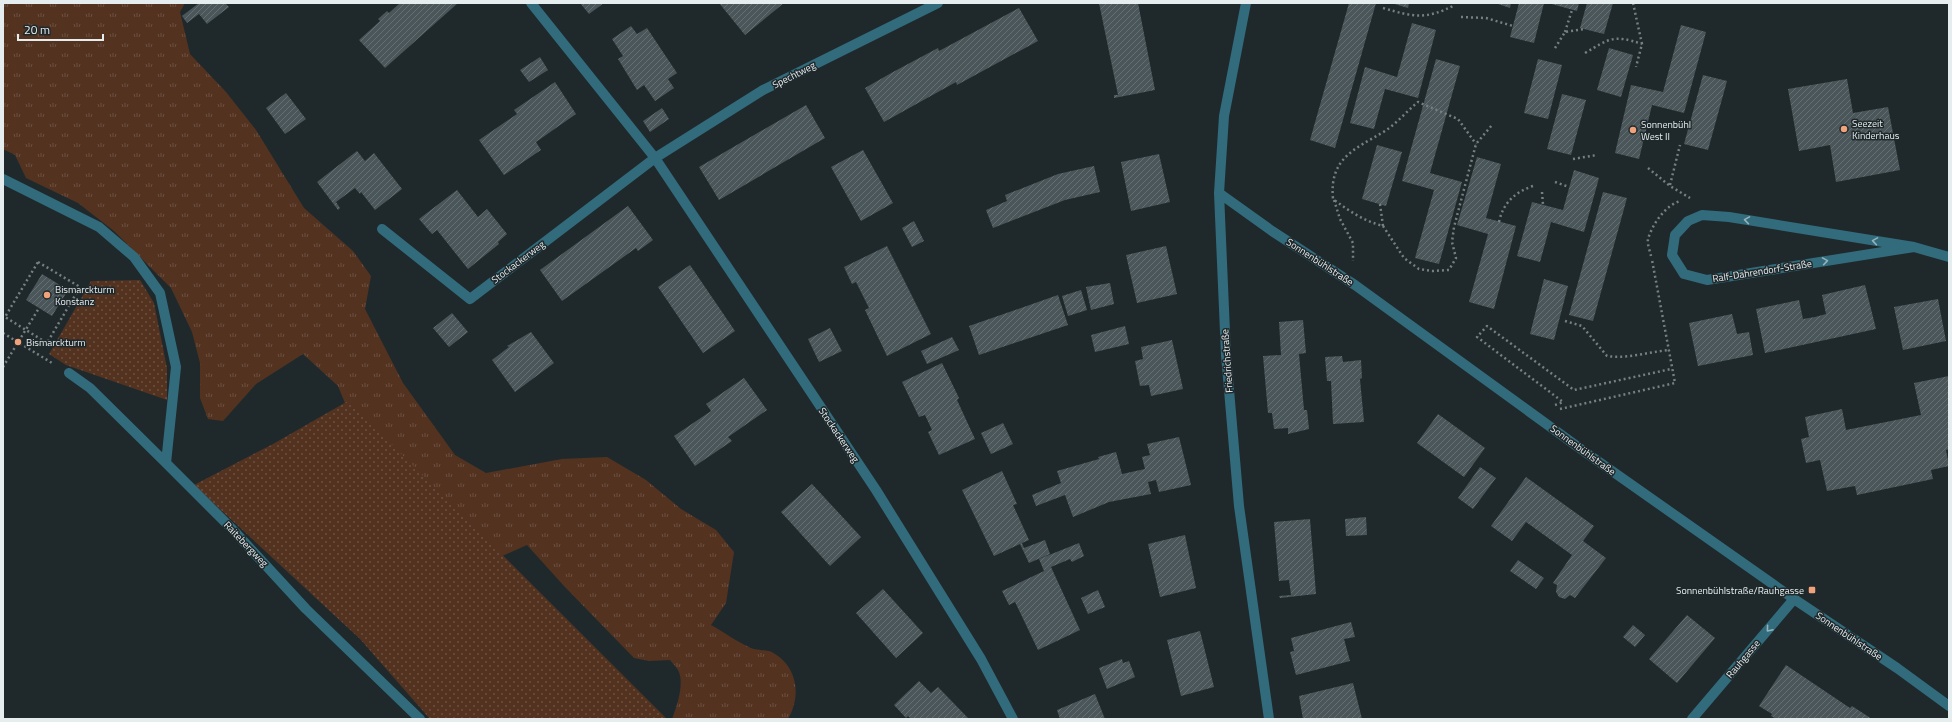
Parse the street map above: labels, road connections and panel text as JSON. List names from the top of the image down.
{
  "streets": {
    "street": [
      "Spechtweg",
      "Stockackerweg",
      "Sonnenbühlstraße",
      "Ralf-Dahrendorf-Straße",
      "Friedrichstraße",
      "Raitebergweg",
      "Rauhgasse"
    ]
  },
  "crossings": [
    ["Spechtweg", "Stockackerweg"],
    ["Sonnenbühlstraße", "Friedrichstraße"],
    ["Sonnenbühlstraße", "Rauhgasse"]
  ],
  "one_way": ["Rauhgasse"],
  "places": {
    "other": [
      "Seezeit Kinderhaus",
      "Sonnenbühl West II",
      "Bismarckturm Konstanz",
      "Bismarckturm"
    ],
    "transit": ["Sonnenbühlstraße/Rauhgasse"]
  },
  "scale_bar": "20 m"
}
